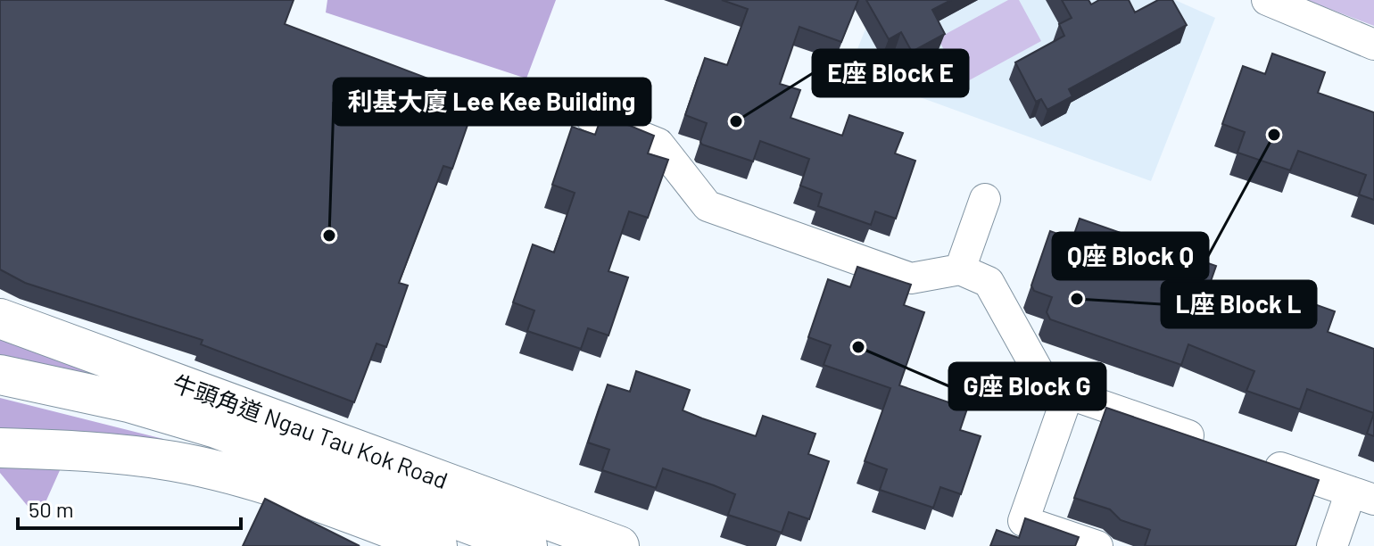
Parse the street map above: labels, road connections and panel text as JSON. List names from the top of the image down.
{
  "streets": {
    "main road": ["牛頭角道 Ngau Tau Kok Road"]
  },
  "places": [
    "E座 Block E",
    "Q座 Block Q",
    "利基大廈 Lee Kee Building",
    "L座 Block L",
    "G座 Block G"
  ],
  "scale_bar": "50 m"
}
